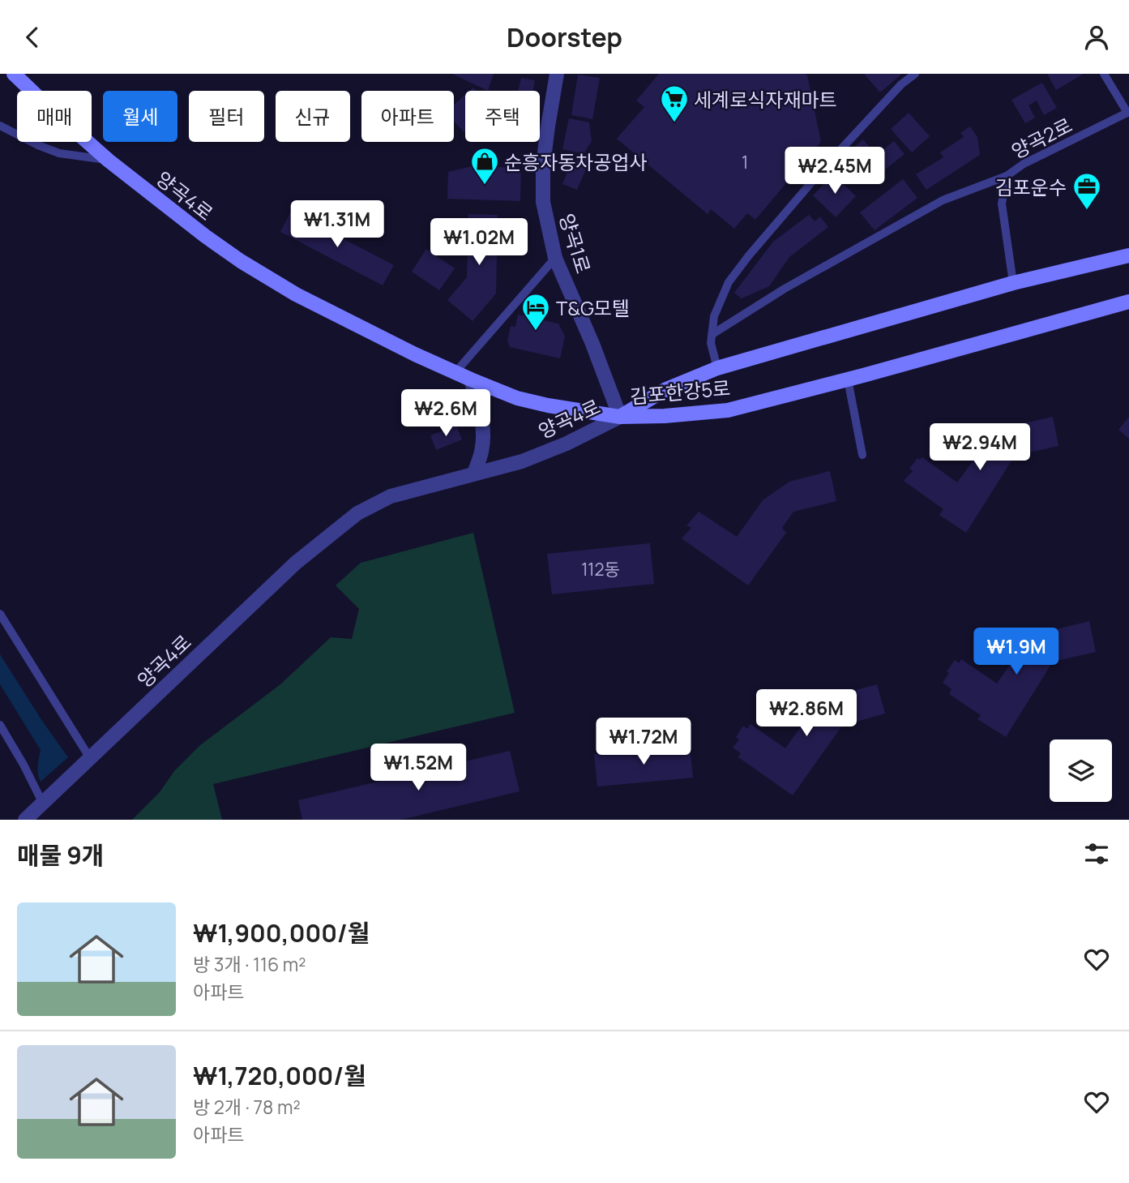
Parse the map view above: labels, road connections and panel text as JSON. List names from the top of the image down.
{
  "streets": {
    "main road": ["양곡4로", "김포한강5로"],
    "street": ["양곡1로"],
    "lane": ["양곡2로"]
  },
  "crossings": [
    ["양곡2로", "김포한강5로"],
    ["양곡4로", "양곡1로"],
    ["양곡4로", "김포한강5로"],
    ["양곡1로", "김포한강5로"]
  ],
  "places": {
    "supermarket": ["세계로식자재마트"],
    "shop": ["순흥자동차공업사"],
    "office": ["김포운수"],
    "hotel": ["T&G모텔"]
  },
  "house_numbers": ["1", "112동"],
  "page": {
    "header": "Doorstep",
    "chip": [
      "매매",
      "월세",
      "필터",
      "신규",
      "아파트",
      "주택"
    ],
    "price": [
      "₩2.45M",
      "₩1.31M",
      "₩1.02M",
      "₩2.6M",
      "₩2.94M",
      "₩1.9M",
      "₩2.86M",
      "₩1.72M",
      "₩1.52M"
    ],
    "heading": "매물 9개",
    "list": [
      {
        "name": "₩1,900,000/월",
        "note": "방 3개 · 116 m² · 아파트"
      },
      {
        "name": "₩1,720,000/월",
        "note": "방 2개 · 78 m² · 아파트"
      }
    ]
  }
}
